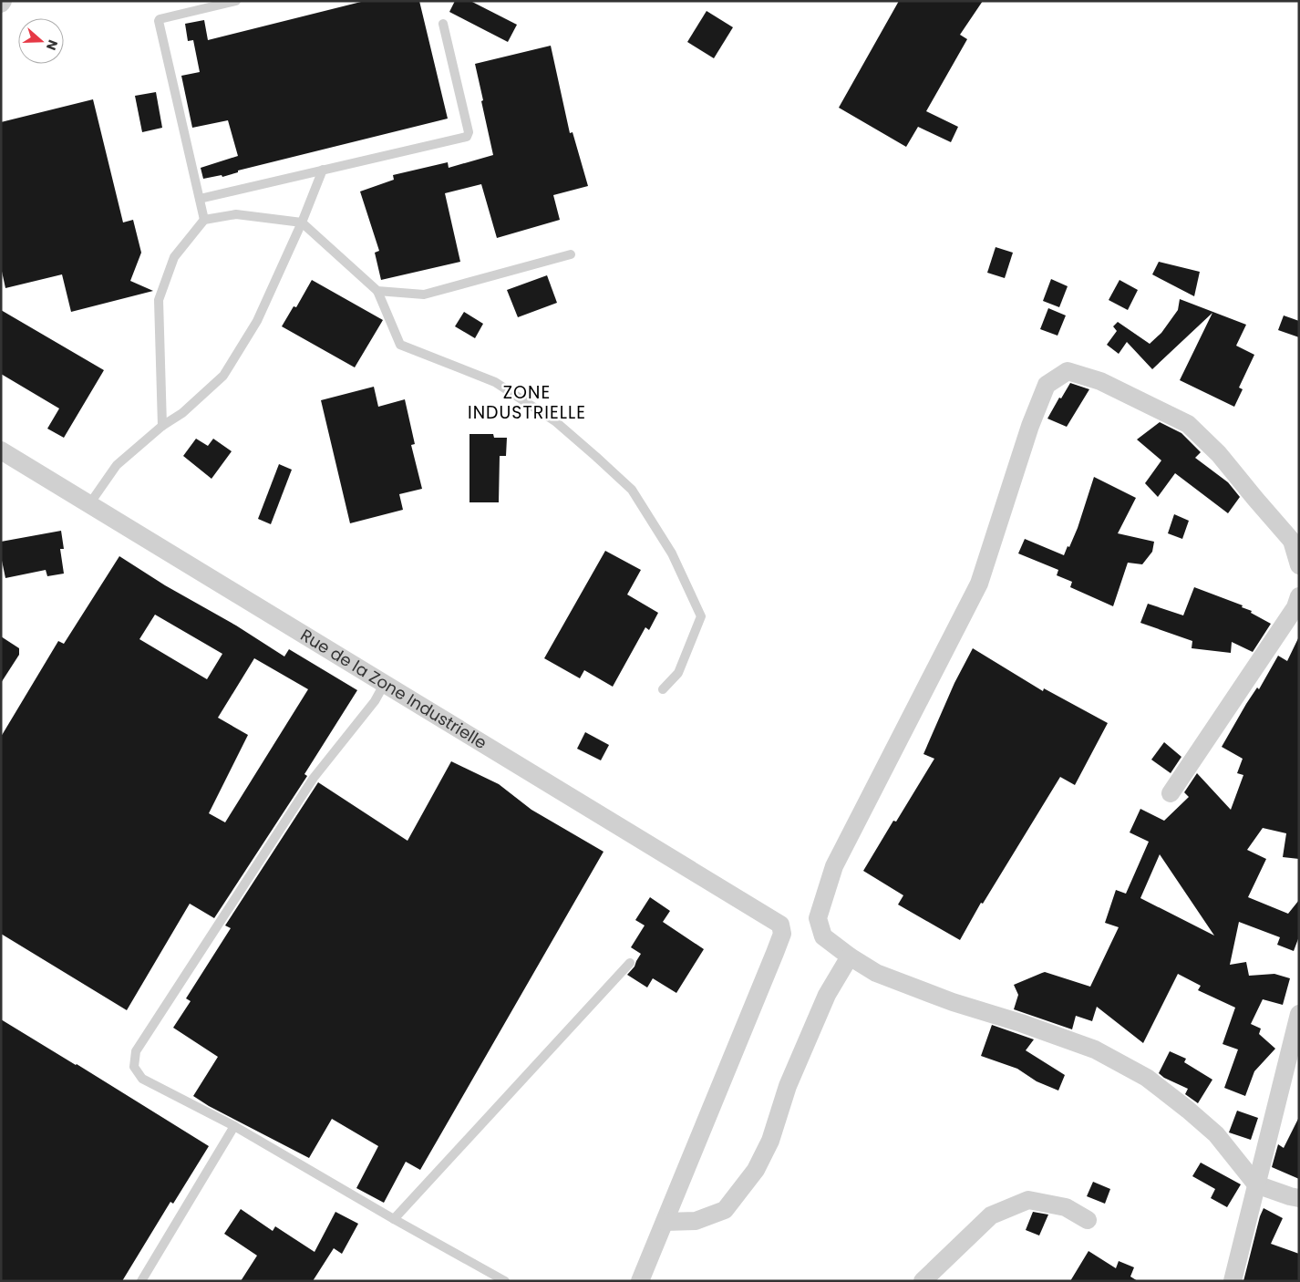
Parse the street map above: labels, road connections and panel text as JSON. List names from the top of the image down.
{
  "streets": {
    "street": ["Rue de la Zone Industrielle"]
  },
  "districts": ["ZONE INDUSTRIELLE"],
  "north": "right"
}
